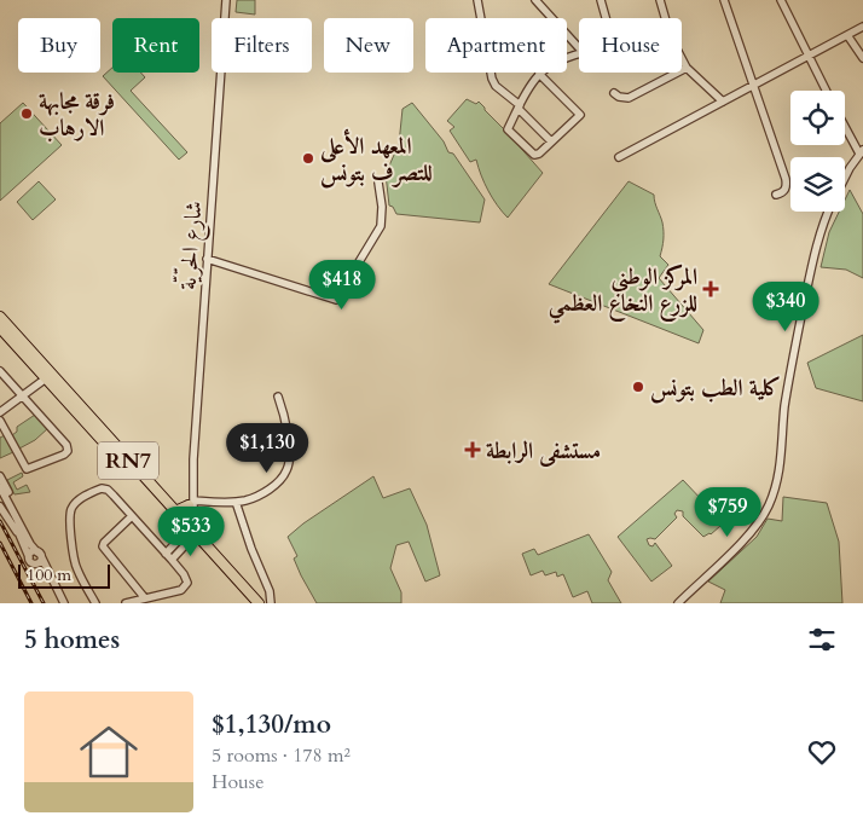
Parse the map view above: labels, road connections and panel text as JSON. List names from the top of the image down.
{
  "streets": {
    "main road": ["RN7"],
    "street": ["شارع الحرّيّة"]
  },
  "crossings": [
    ["شارع الحرّيّة", "RN7"]
  ],
  "places": {
    "other": ["فرقة مجابهة الارهاب", "المعهد الأعلى للتصرف بتونس", "كلية الطب بتونس"],
    "health": ["المركز الوطني للزرع النخاع العظمي", "مستشفى الرابطة"]
  },
  "scale_bar": "100 m",
  "page": {
    "chip": [
      "Buy",
      "Rent",
      "Filters",
      "New",
      "Apartment",
      "House"
    ],
    "price": [
      "$418",
      "$340",
      "$1,130",
      "$759",
      "$533"
    ],
    "scale": "100 m",
    "heading": "5 homes",
    "list": [
      {
        "name": "$1,130/mo",
        "note": "5 rooms · 178 m² · House"
      }
    ]
  }
}
